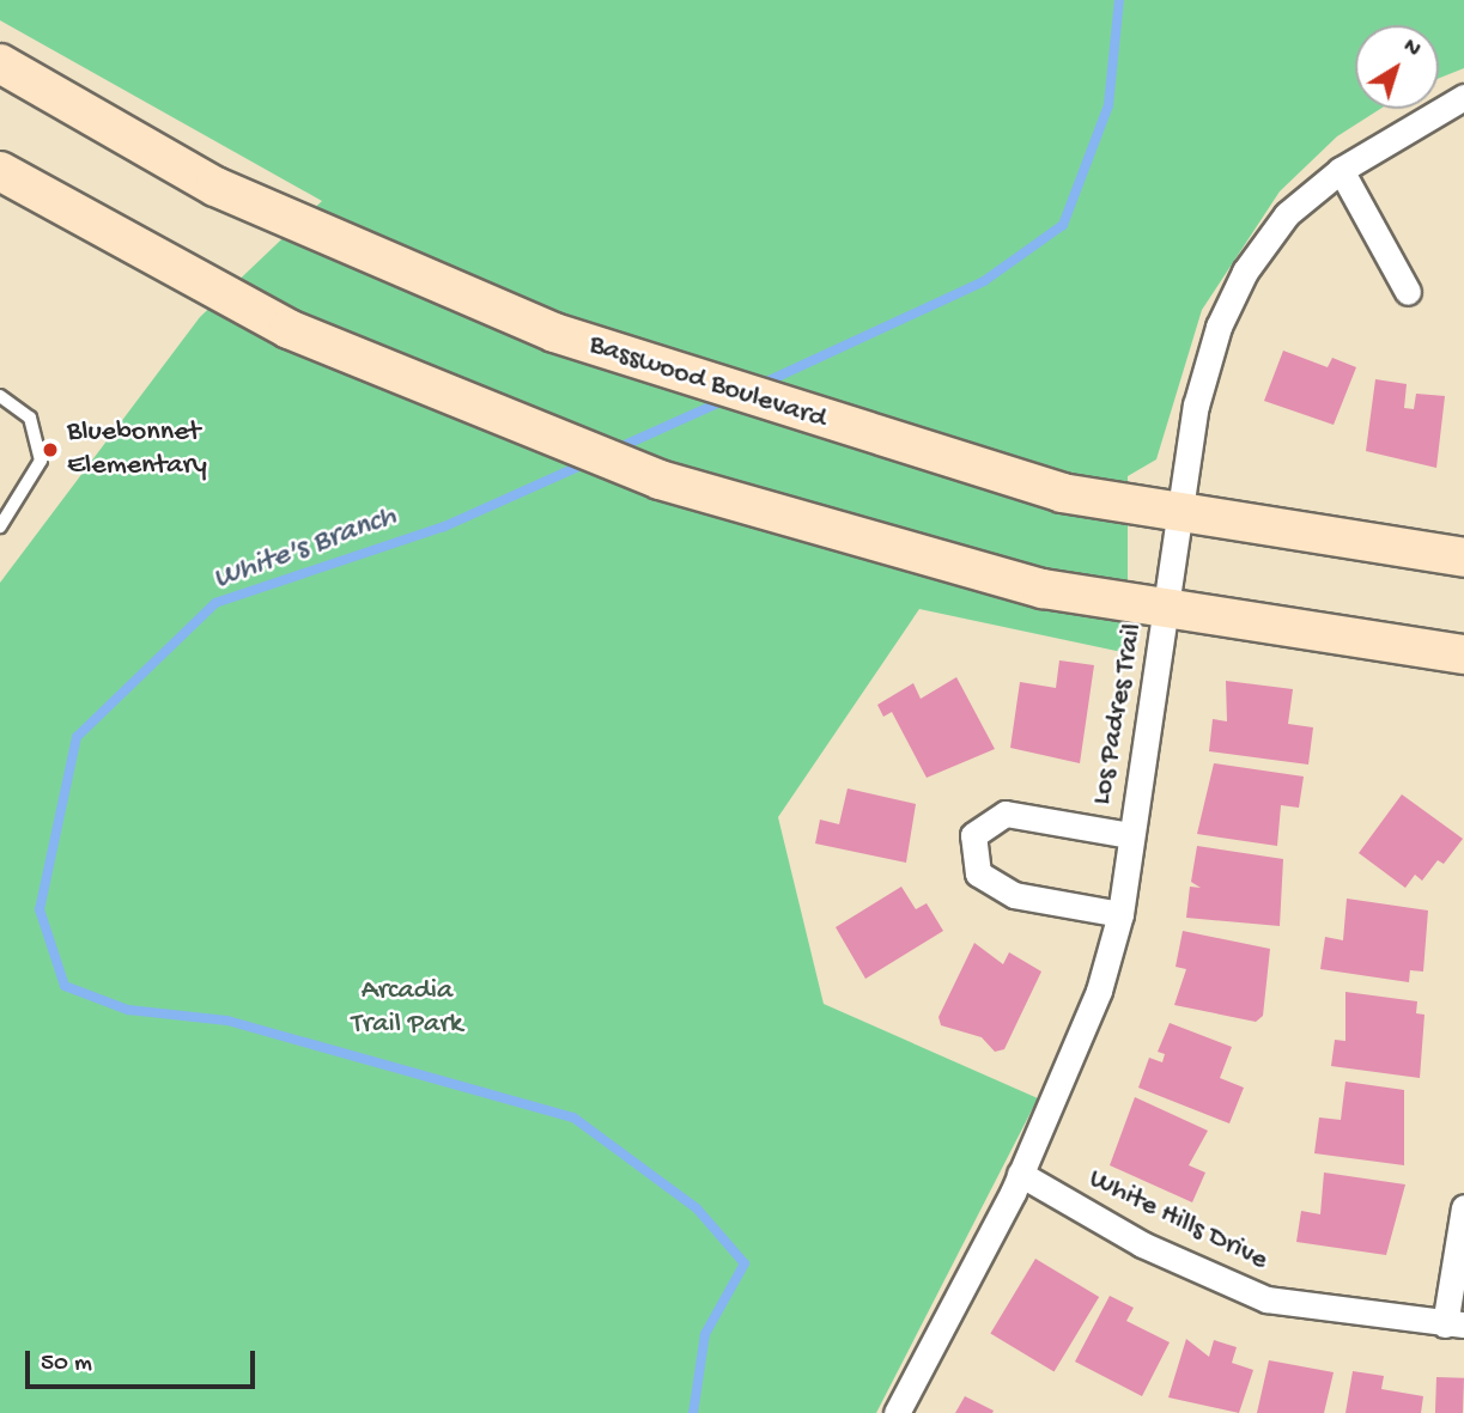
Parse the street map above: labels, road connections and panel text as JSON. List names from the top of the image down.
{
  "streets": {
    "main road": ["Basswood Boulevard"],
    "street": ["Los Padres Trail", "White Hills Drive"]
  },
  "crossings": [
    ["Basswood Boulevard", "Los Padres Trail"],
    ["Los Padres Trail", "White Hills Drive"]
  ],
  "water": ["White's Branch"],
  "parks": ["Arcadia Trail Park"],
  "places": ["Bluebonnet Elementary"],
  "scale_bar": "50 m",
  "north": "top right"
}
